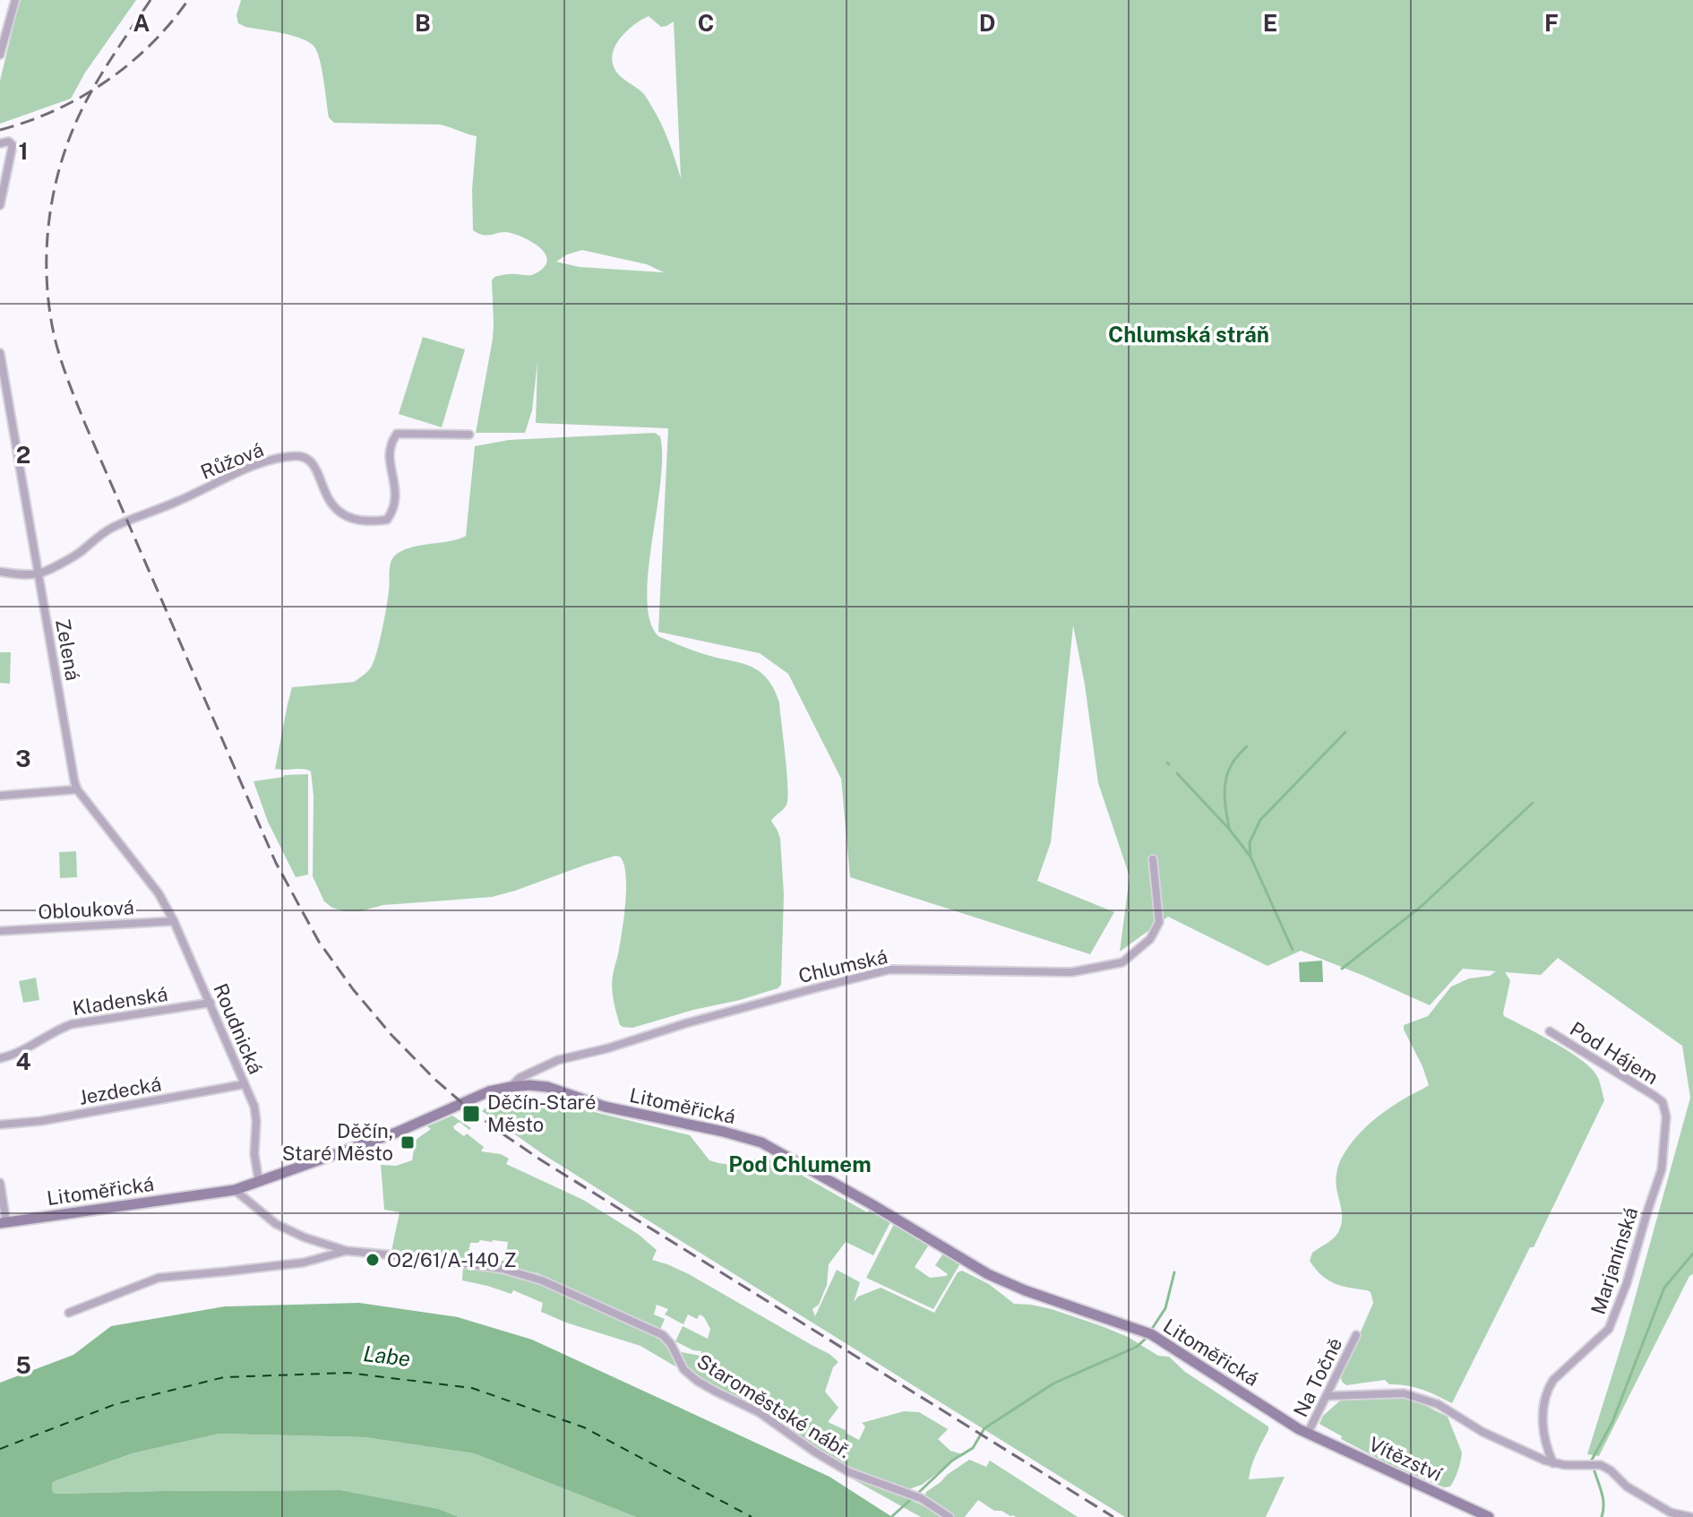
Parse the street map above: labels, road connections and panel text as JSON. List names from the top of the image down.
{
  "streets": {
    "main road": ["Litoměřická", "Vítězství"],
    "street": [
      "Růžová",
      "Zelená",
      "Oblouková",
      "Chlumská",
      "Kladenská",
      "Roudnická",
      "Pod Hájem",
      "Jezdecká",
      "Marjanínská",
      "Na Točně",
      "Staroměstské nábř."
    ]
  },
  "crossings": [
    ["Růžová", "Zelená"],
    ["Zelená", "Oblouková"],
    ["Zelená", "Roudnická"],
    ["Oblouková", "Roudnická"],
    ["Chlumská", "Litoměřická"],
    ["Kladenská", "Roudnická"],
    ["Roudnická", "Jezdecká"],
    ["Roudnická", "Litoměřická"],
    ["Pod Hájem", "Marjanínská"],
    ["Litoměřická", "Na Točně"],
    ["Litoměřická", "Staroměstské nábř."],
    ["Litoměřická", "Vítězství"],
    ["Na Točně", "Vítězství"]
  ],
  "districts": ["Chlumská stráň", "Pod Chlumem"],
  "water": ["Labe"],
  "places": {
    "transit": ["Děčín-Staré Město", "Děčín, Staré Město"],
    "other": ["O2/61/A-140 Z"]
  },
  "grid": {
    "columns": [
      "A",
      "B",
      "C",
      "D",
      "E",
      "F"
    ],
    "rows": [
      "1",
      "2",
      "3",
      "4",
      "5"
    ]
  }
}
